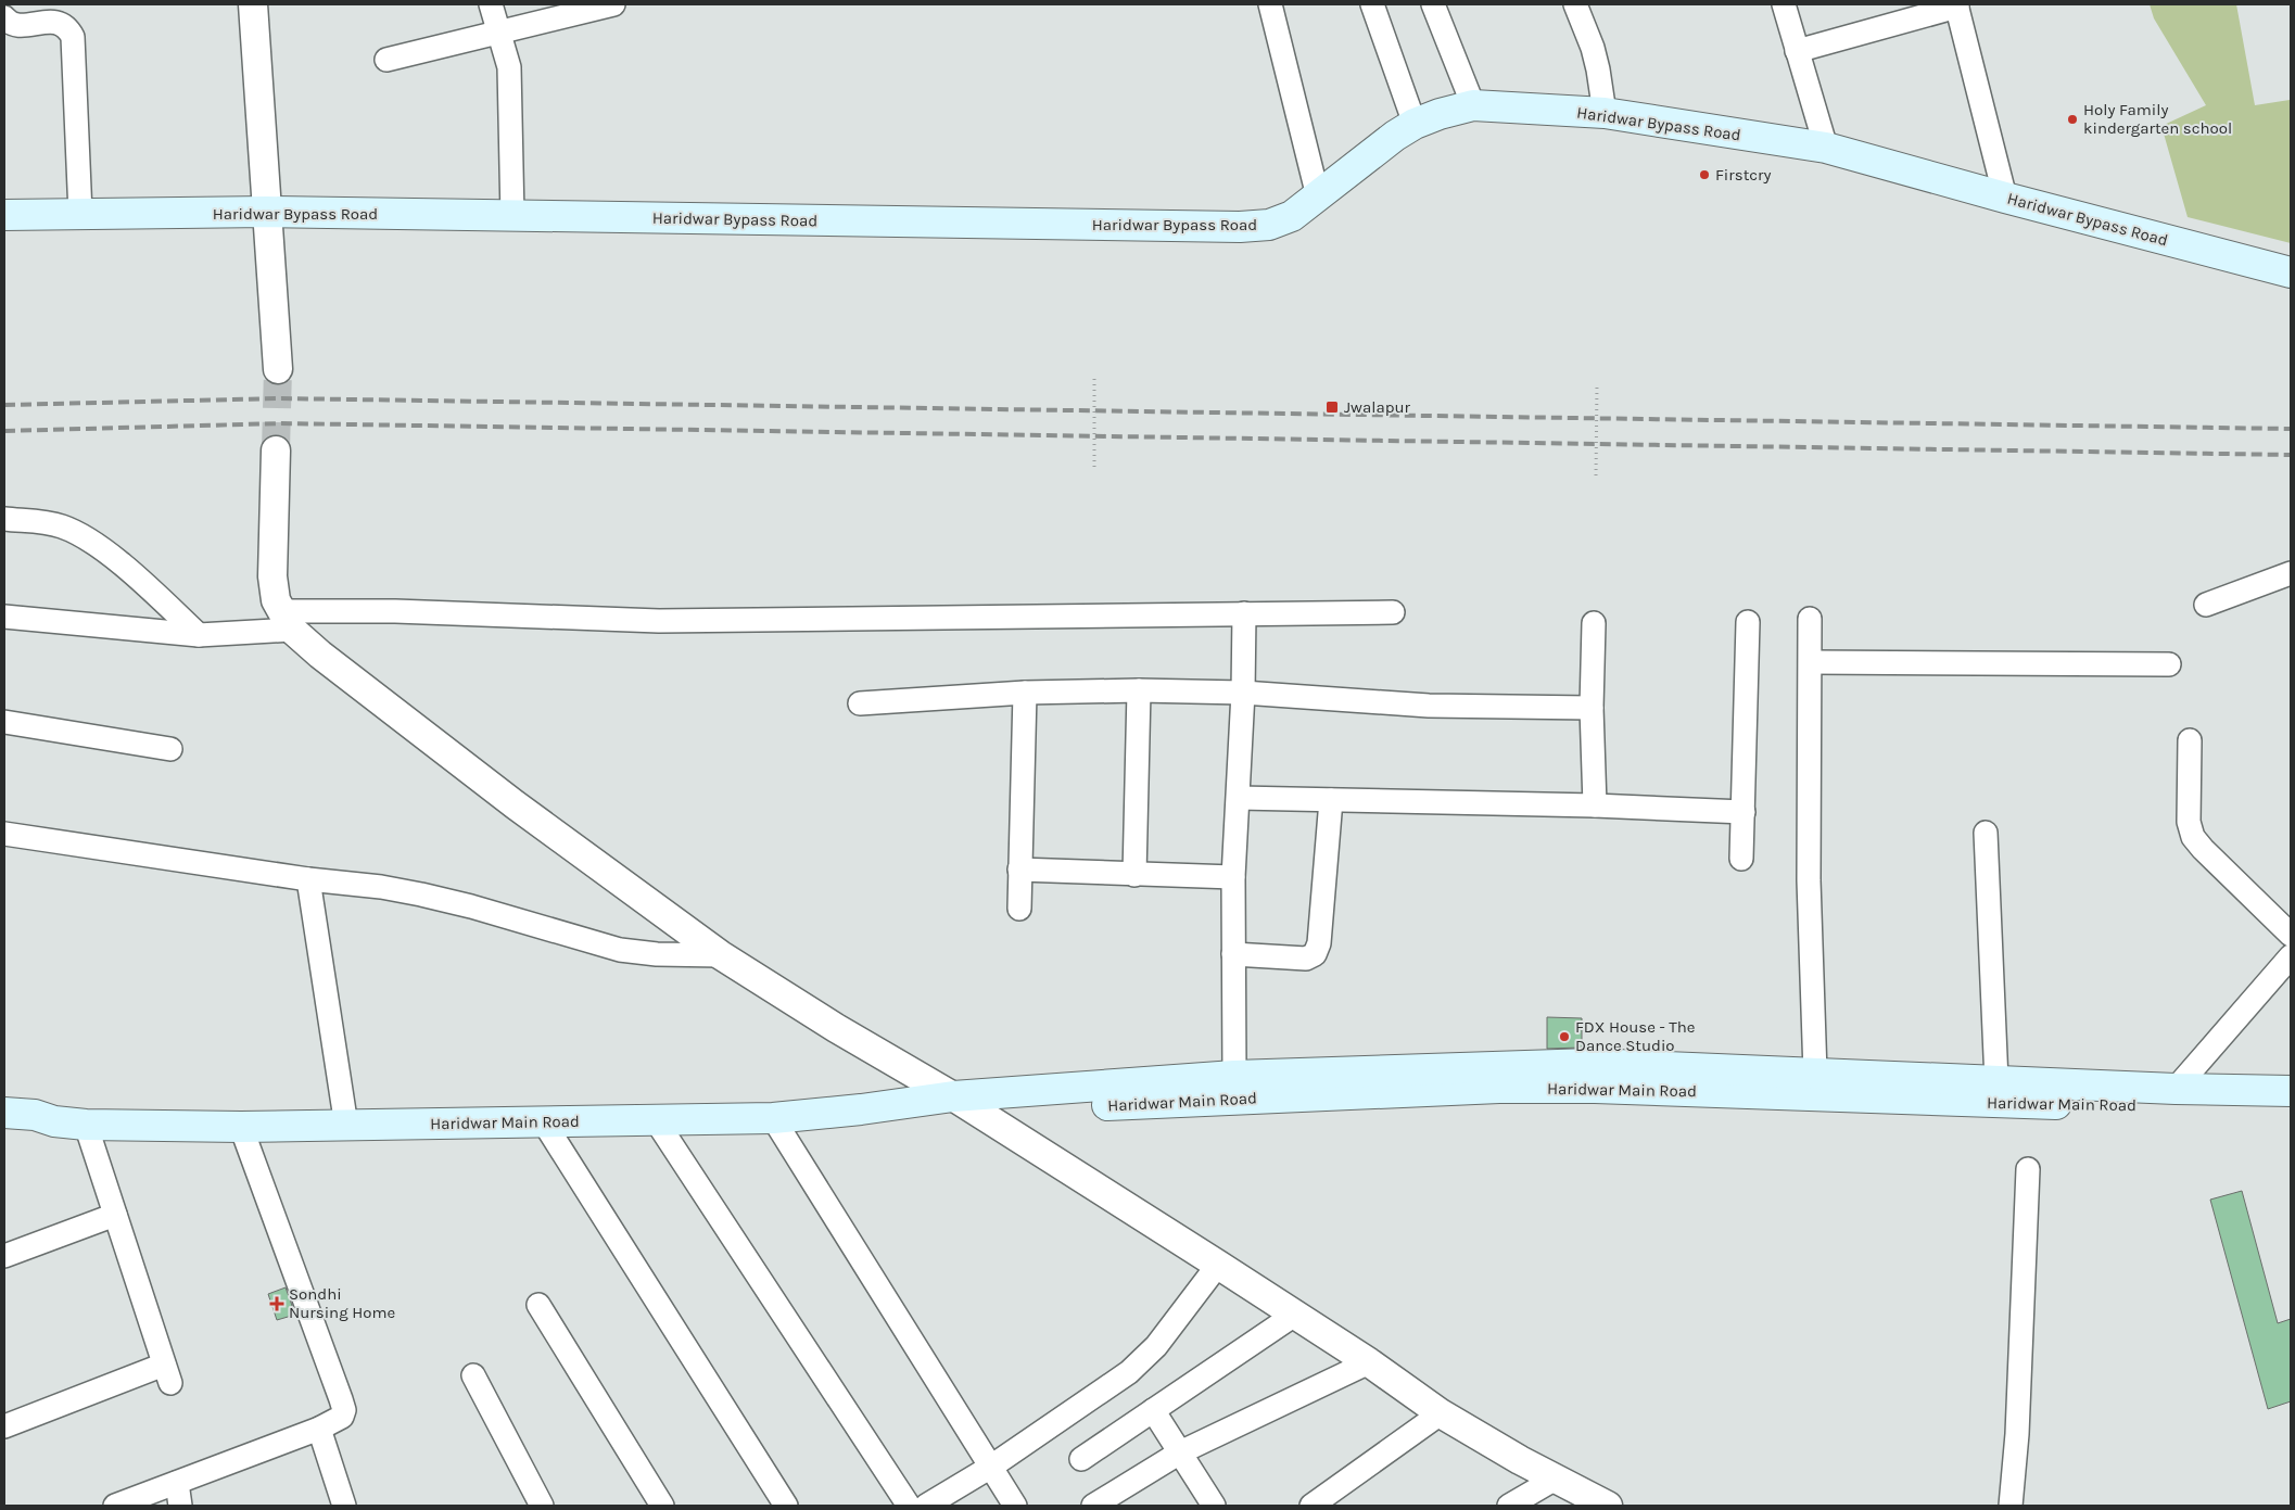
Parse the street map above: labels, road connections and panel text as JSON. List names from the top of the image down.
{
  "streets": {
    "main road": ["Haridwar Bypass Road", "Haridwar Main Road"]
  },
  "places": {
    "other": ["Holy Family kindergarten school", "Firstcry", "FDX House - The Dance Studio"],
    "transit": ["Jwalapur"],
    "health": ["Sondhi Nursing Home"]
  }
}
